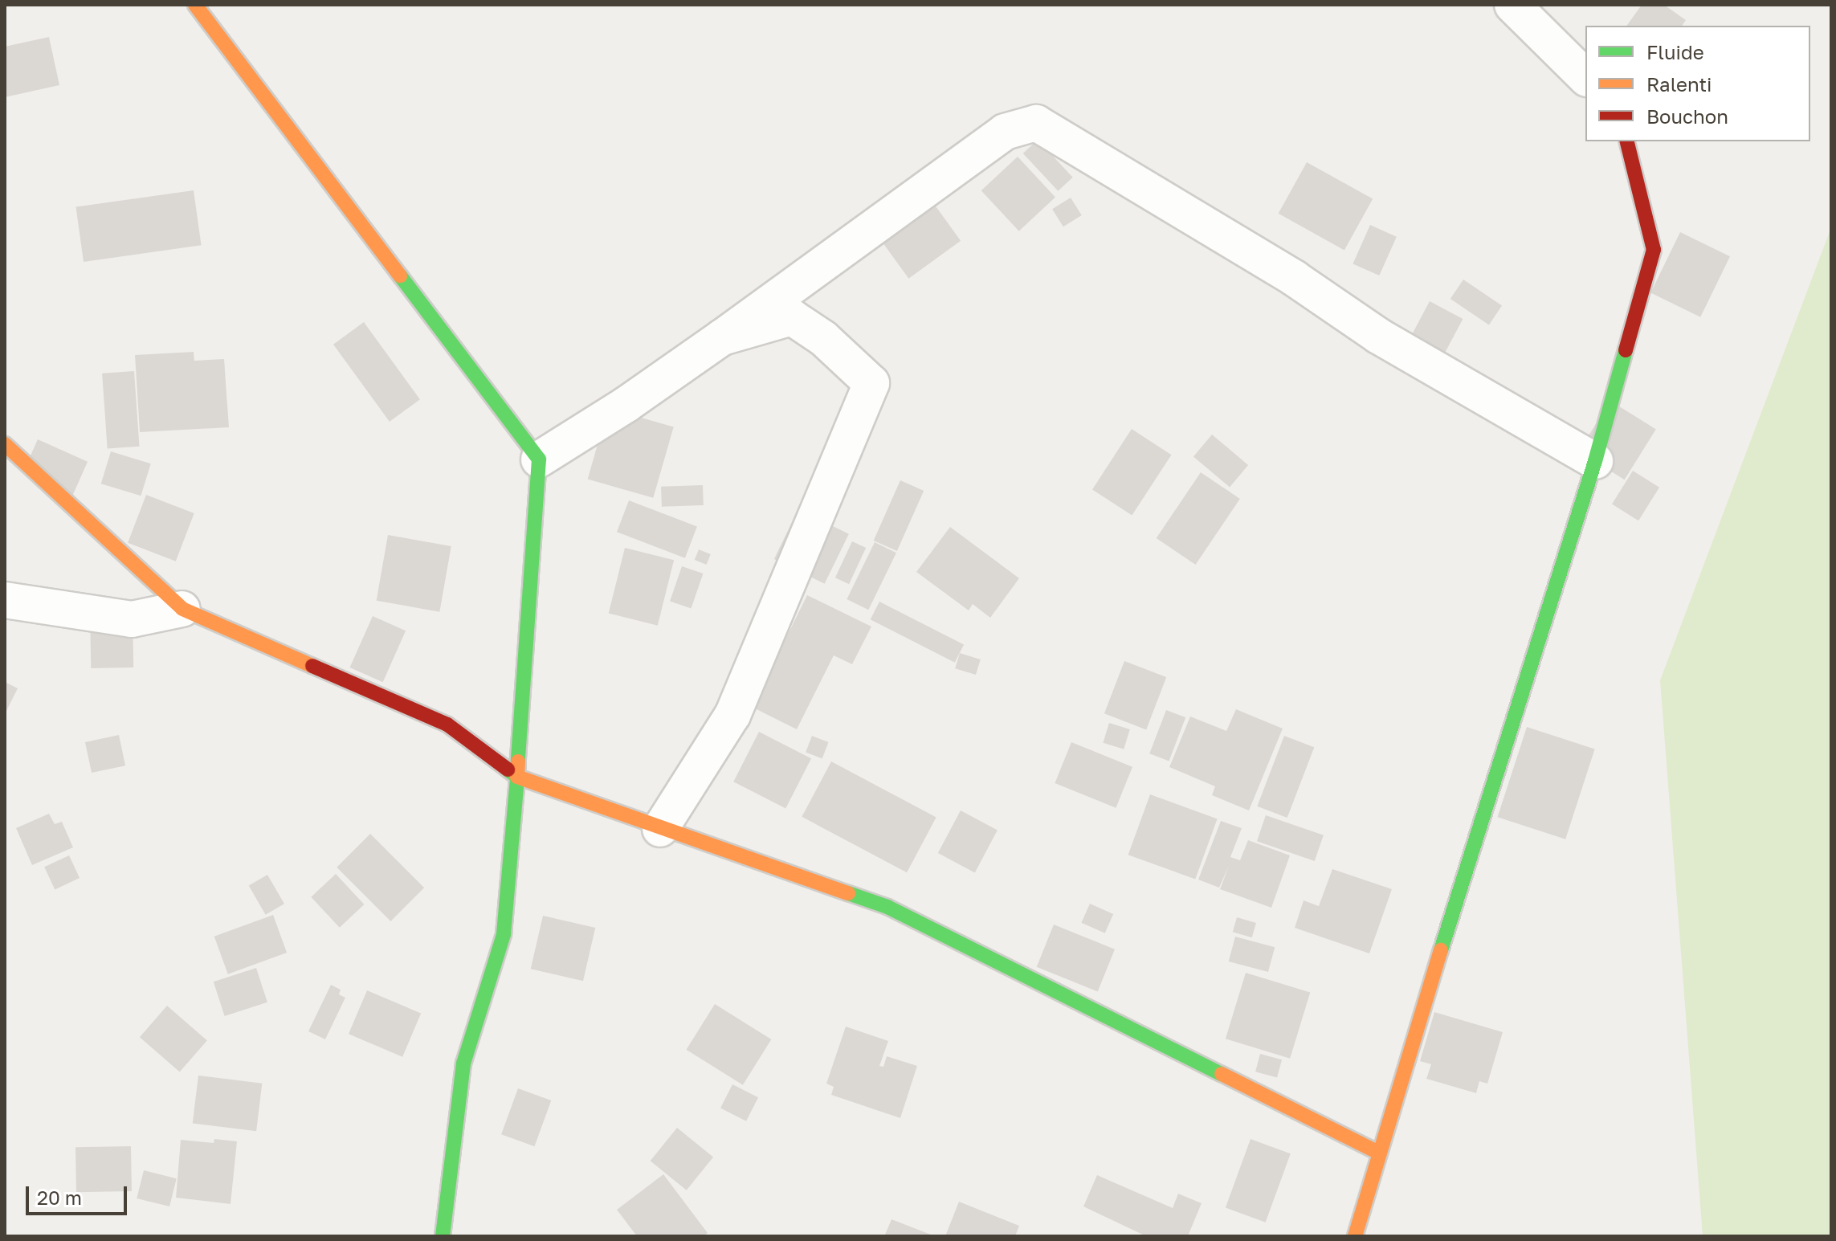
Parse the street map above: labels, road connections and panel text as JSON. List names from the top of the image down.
{
  "legend": ["Fluide", "Ralenti", "Bouchon"],
  "scale_bar": "20 m"
}
